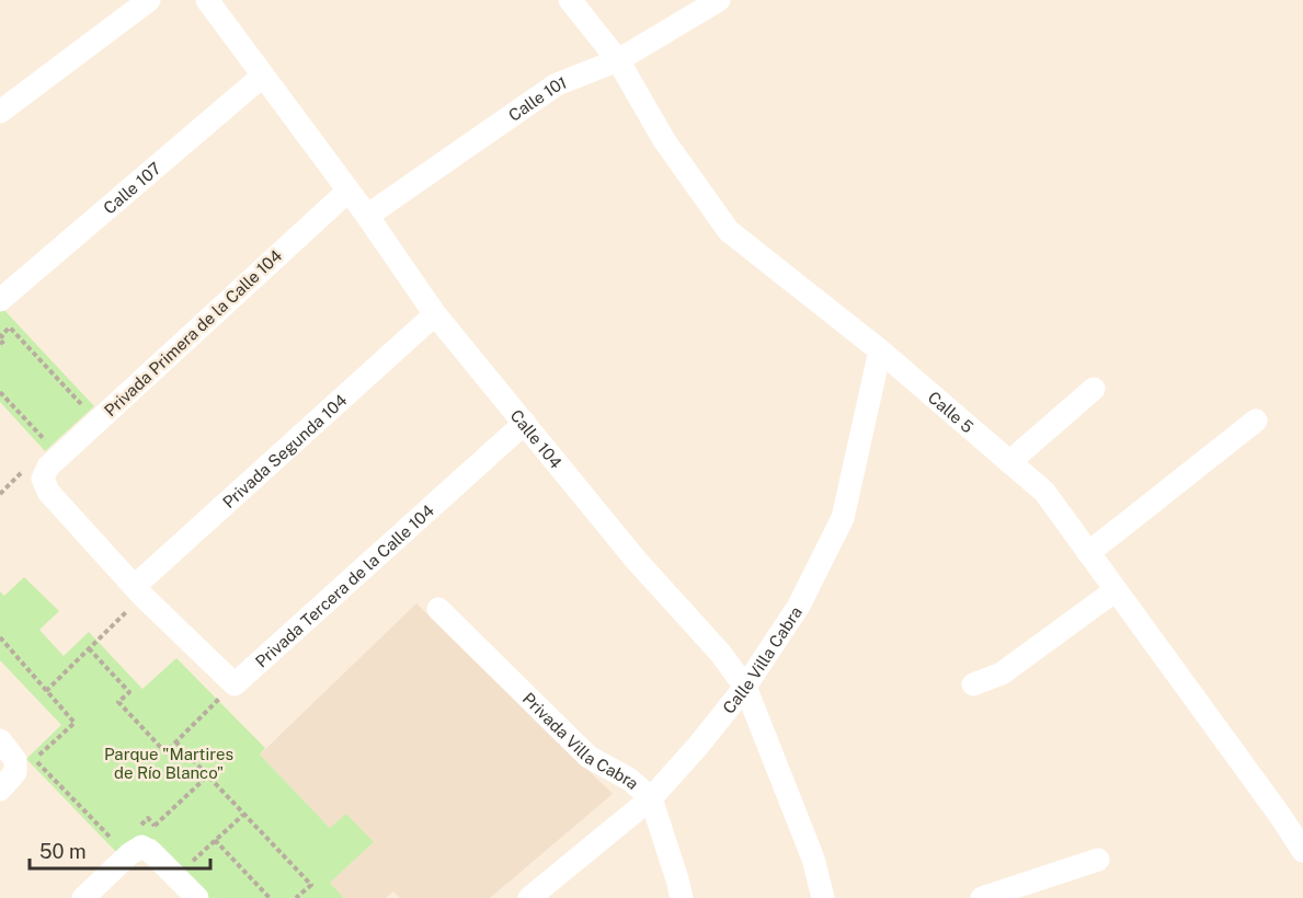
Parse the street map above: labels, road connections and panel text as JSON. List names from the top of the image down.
{
  "streets": {
    "street": [
      "Calle 101",
      "Calle 107",
      "Privada Primera de la Calle 104",
      "Calle 5",
      "Calle 104",
      "Privada Segunda 104",
      "Privada Tercera de la Calle 104",
      "Calle Villa Cabra",
      "Privada Villa Cabra"
    ]
  },
  "crossings": [
    ["Calle 101", "Calle 5"],
    ["Calle 101", "Calle 104"],
    ["Calle 107", "Calle 104"],
    ["Privada Primera de la Calle 104", "Calle 104"],
    ["Privada Primera de la Calle 104", "Privada Segunda 104"],
    ["Calle 5", "Calle Villa Cabra"],
    ["Calle 104", "Privada Segunda 104"],
    ["Calle 104", "Privada Tercera de la Calle 104"],
    ["Calle 104", "Calle Villa Cabra"],
    ["Calle Villa Cabra", "Privada Villa Cabra"]
  ],
  "parks": ["Parque \"Martires de Río Blanco\""],
  "scale_bar": "50 m"
}
